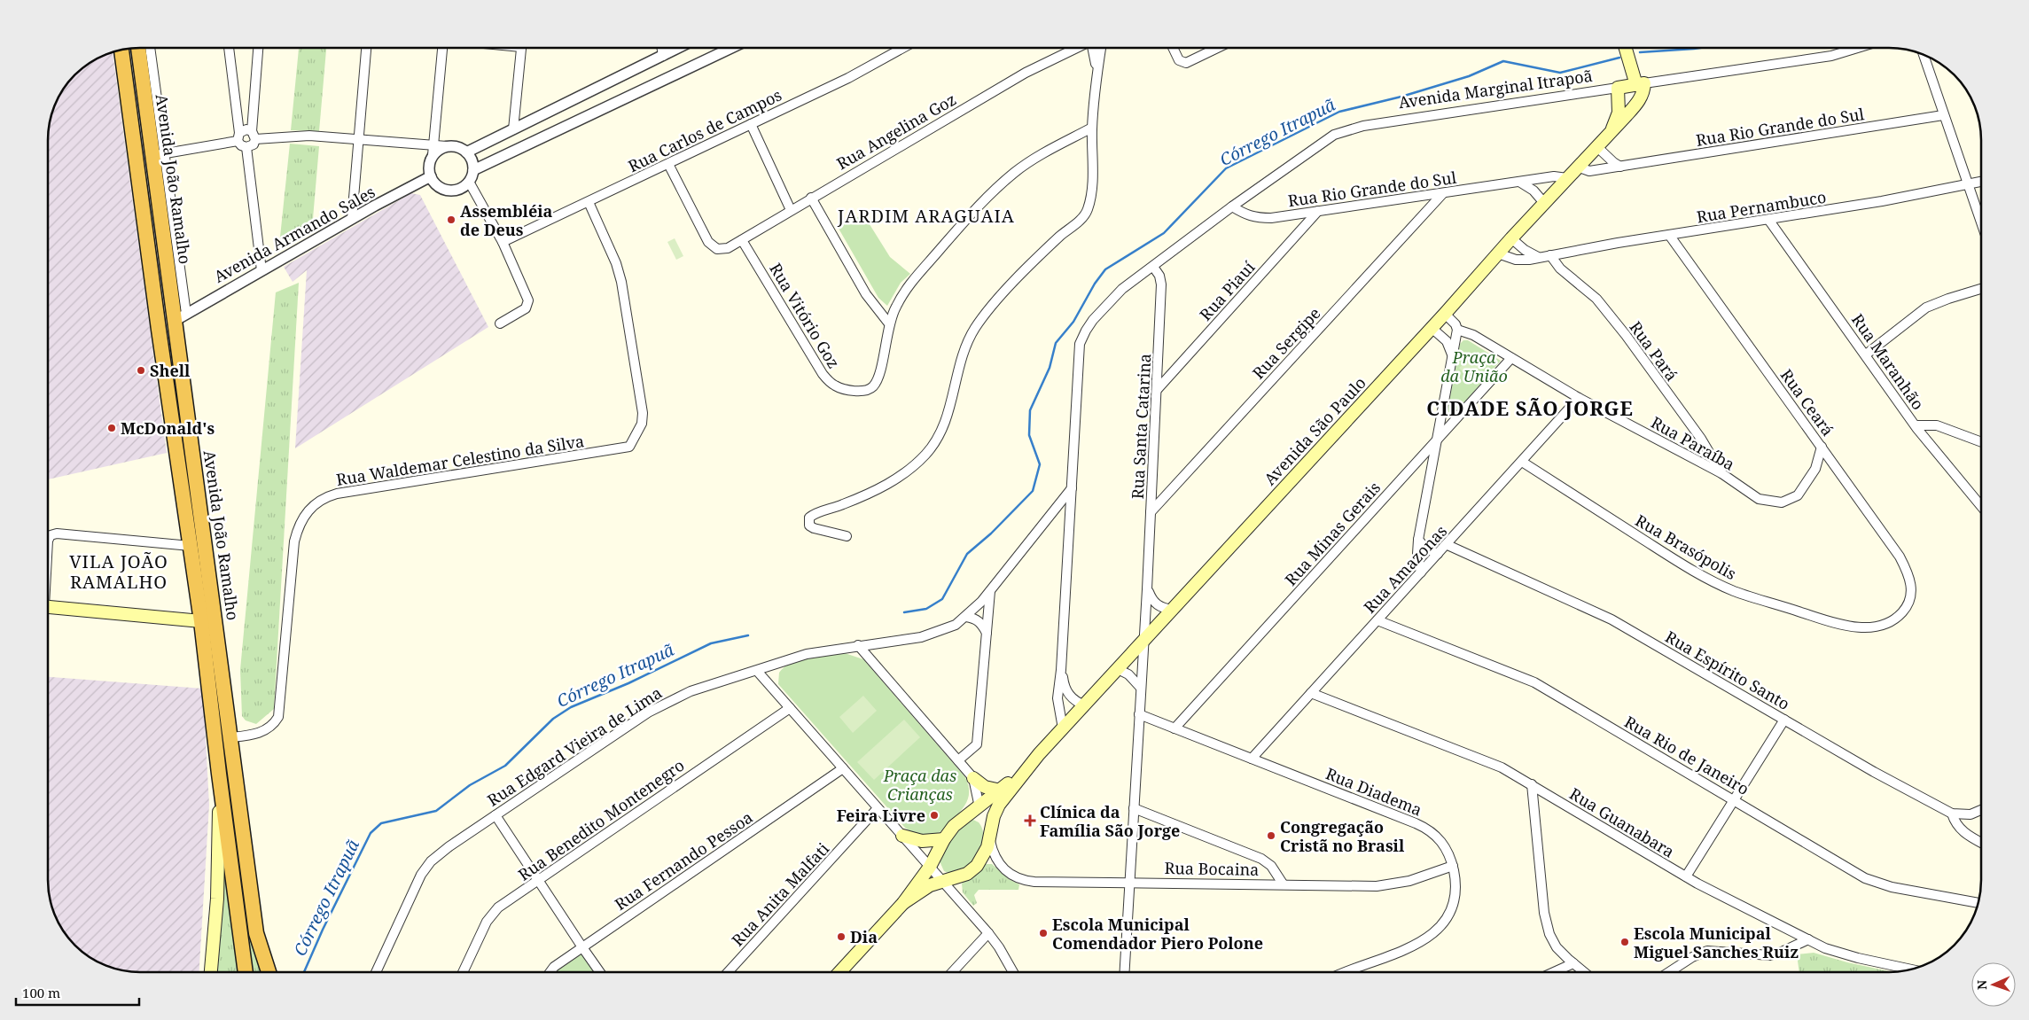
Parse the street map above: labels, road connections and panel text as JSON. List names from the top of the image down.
{
  "streets": {
    "highway": ["Avenida João Ramalho"],
    "main road": ["Avenida Marginal Itrapoã", "Avenida São Paulo"],
    "street": [
      "Rua Rio Grande do Sul",
      "Rua Carlos de Campos",
      "Rua Angelina Goz",
      "Rua Pernambuco",
      "Avenida Armando Sales",
      "Rua Piauí",
      "Rua Vitório Goz",
      "Rua Sergipe",
      "Rua Pará",
      "Rua Maranhão",
      "Rua Ceará",
      "Rua Santa Catarina",
      "Rua Paraíba",
      "Rua Waldemar Celestino da Silva",
      "Rua Minas Gerais",
      "Rua Brasópolis",
      "Rua Amazonas",
      "Rua Espírito Santo",
      "Rua Edgard Vieira de Lima",
      "Rua Rio de Janeiro",
      "Rua Diadema",
      "Rua Benedito Montenegro",
      "Rua Guanabara",
      "Rua Fernando Pessoa",
      "Rua Bocaina",
      "Rua Anita Malfati"
    ]
  },
  "crossings": [
    ["Avenida Marginal Itrapoã", "Rua Rio Grande do Sul"],
    ["Avenida Marginal Itrapoã", "Rua Santa Catarina"],
    ["Avenida Marginal Itrapoã", "Avenida São Paulo"],
    ["Avenida Marginal Itrapoã", "Rua Edgard Vieira de Lima"],
    ["Rua Rio Grande do Sul", "Rua Piauí"],
    ["Rua Rio Grande do Sul", "Rua Sergipe"],
    ["Rua Rio Grande do Sul", "Avenida São Paulo"],
    ["Rua Carlos de Campos", "Rua Angelina Goz"],
    ["Rua Carlos de Campos", "Rua Waldemar Celestino da Silva"],
    ["Rua Angelina Goz", "Rua Vitório Goz"],
    ["Avenida João Ramalho", "Avenida Armando Sales"],
    ["Avenida João Ramalho", "Rua Waldemar Celestino da Silva"],
    ["Rua Pernambuco", "Rua Pará"],
    ["Rua Pernambuco", "Rua Maranhão"],
    ["Rua Pernambuco", "Rua Ceará"],
    ["Rua Pernambuco", "Avenida São Paulo"],
    ["Rua Piauí", "Rua Santa Catarina"],
    ["Rua Sergipe", "Rua Santa Catarina"],
    ["Rua Pará", "Rua Paraíba"],
    ["Rua Ceará", "Rua Paraíba"],
    ["Rua Ceará", "Rua Brasópolis"],
    ["Rua Santa Catarina", "Avenida São Paulo"],
    ["Rua Santa Catarina", "Rua Diadema"],
    ["Rua Santa Catarina", "Rua Bocaina"],
    ["Avenida São Paulo", "Rua Bocaina"],
    ["Rua Paraíba", "Rua Minas Gerais"],
    ["Rua Paraíba", "Rua Amazonas"],
    ["Rua Minas Gerais", "Rua Diadema"],
    ["Rua Brasópolis", "Rua Amazonas"],
    ["Rua Amazonas", "Rua Espírito Santo"],
    ["Rua Amazonas", "Rua Rio de Janeiro"],
    ["Rua Amazonas", "Rua Diadema"],
    ["Rua Amazonas", "Rua Guanabara"],
    ["Rua Diadema", "Rua Bocaina"]
  ],
  "districts": ["JARDIM ARAGUAIA", "CIDADE SÃO JORGE", "VILA JOÃO RAMALHO"],
  "water": ["Córrego Itrapuã"],
  "parks": ["Praça da União", "Praça das Crianças"],
  "places": {
    "other": [
      "Assembléia de Deus",
      "Shell",
      "McDonald's",
      "Feira Livre",
      "Congregação Cristã no Brasil",
      "Escola Municipal Comendador Piero Polone",
      "Dia",
      "Escola Municipal Miguel Sanches Ruiz"
    ],
    "health": ["Clínica da Família São Jorge"]
  },
  "scale_bar": "100 m",
  "north": "left"
}
